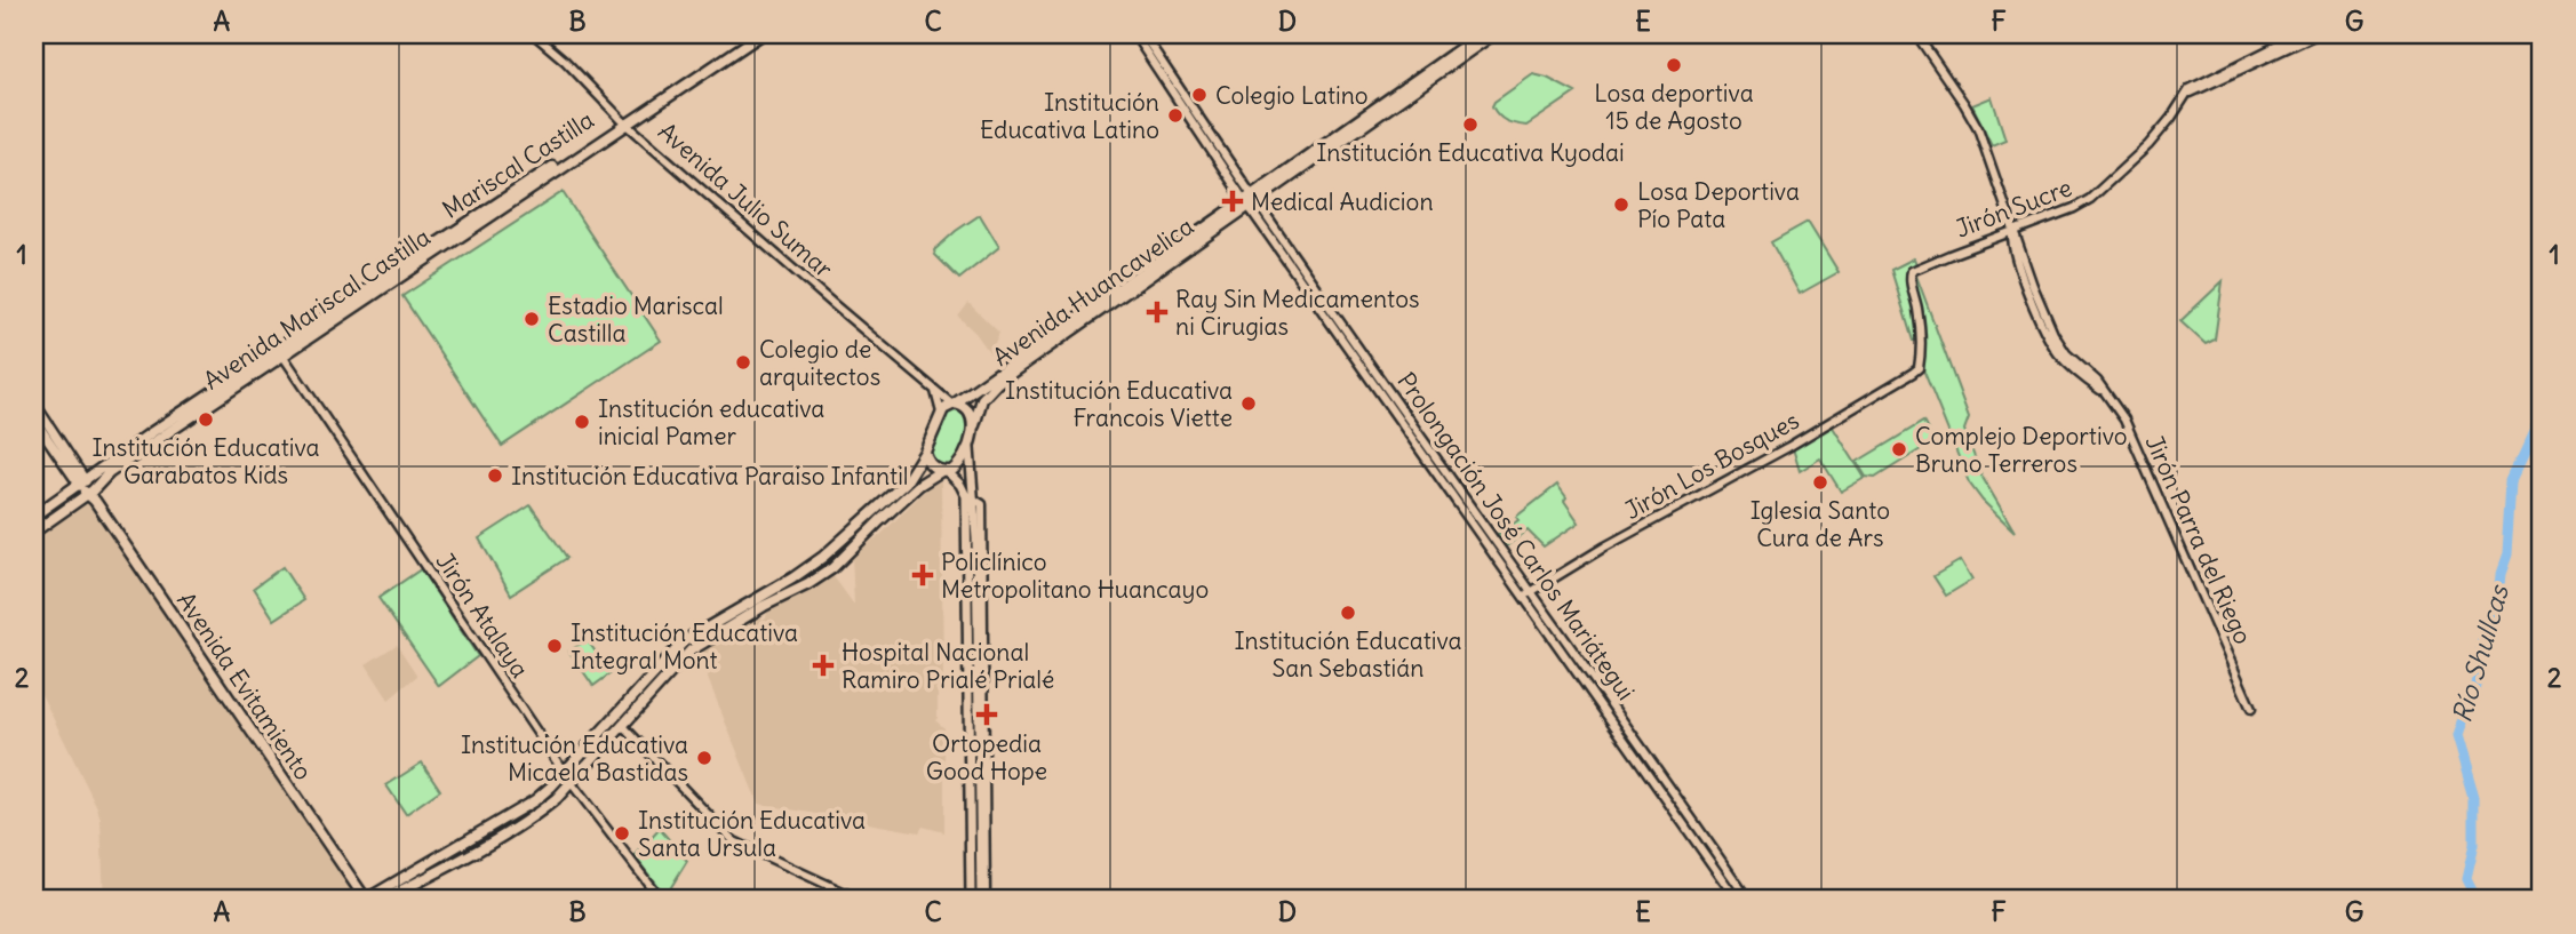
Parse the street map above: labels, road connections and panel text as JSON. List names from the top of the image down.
{
  "streets": {
    "highway": [
      "Mariscal Castilla",
      "Avenida Huancavelica",
      "Avenida Mariscal Castilla",
      "Avenida Evitamiento"
    ],
    "street": [
      "Avenida Julio Sumar",
      "Jirón Sucre",
      "Jirón Los Bosques",
      "Prolongación José Carlos Mariátegui",
      "Jirón Parra del Riego",
      "Jirón Atalaya"
    ]
  },
  "crossings": [
    ["Mariscal Castilla", "Avenida Julio Sumar"],
    ["Mariscal Castilla", "Avenida Mariscal Castilla"],
    ["Avenida Julio Sumar", "Avenida Huancavelica"],
    ["Avenida Julio Sumar", "Avenida Mariscal Castilla"],
    ["Jirón Sucre", "Jirón Los Bosques"],
    ["Jirón Sucre", "Jirón Parra del Riego"],
    ["Avenida Huancavelica", "Prolongación José Carlos Mariátegui"],
    ["Avenida Mariscal Castilla", "Jirón Atalaya"],
    ["Avenida Mariscal Castilla", "Avenida Evitamiento"],
    ["Jirón Los Bosques", "Prolongación José Carlos Mariátegui"]
  ],
  "water": ["Río Shullcas"],
  "places": {
    "other": [
      "Losa deportiva 15 de Agosto",
      "Colegio Latino",
      "Institución Educativa Latino",
      "Institución Educativa Kyodai",
      "Losa Deportiva Pío Pata",
      "Estadio Mariscal Castilla",
      "Colegio de arquitectos",
      "Institución Educativa Francois Viette",
      "Institución Educativa Garabatos Kids",
      "Institución educativa inicial Pamer",
      "Complejo Deportivo Bruno Terreros",
      "Institución Educativa Paraiso Infantil",
      "Iglesia Santo Cura de Ars",
      "Institución Educativa San Sebastián",
      "Institución Educativa Integral Mont",
      "Institución Educativa Micaela Bastidas",
      "Institución Educativa Santa Ursula"
    ],
    "health": [
      "Medical Audicion",
      "Ray Sin Medicamentos ni Cirugias",
      "Policlínico Metropolitano Huancayo",
      "Hospital Nacional Ramiro Prialé Prialé",
      "Ortopedia Good Hope"
    ]
  },
  "grid": {
    "columns": [
      "A",
      "B",
      "C",
      "D",
      "E",
      "F",
      "G"
    ],
    "rows": ["1", "2"]
  }
}
